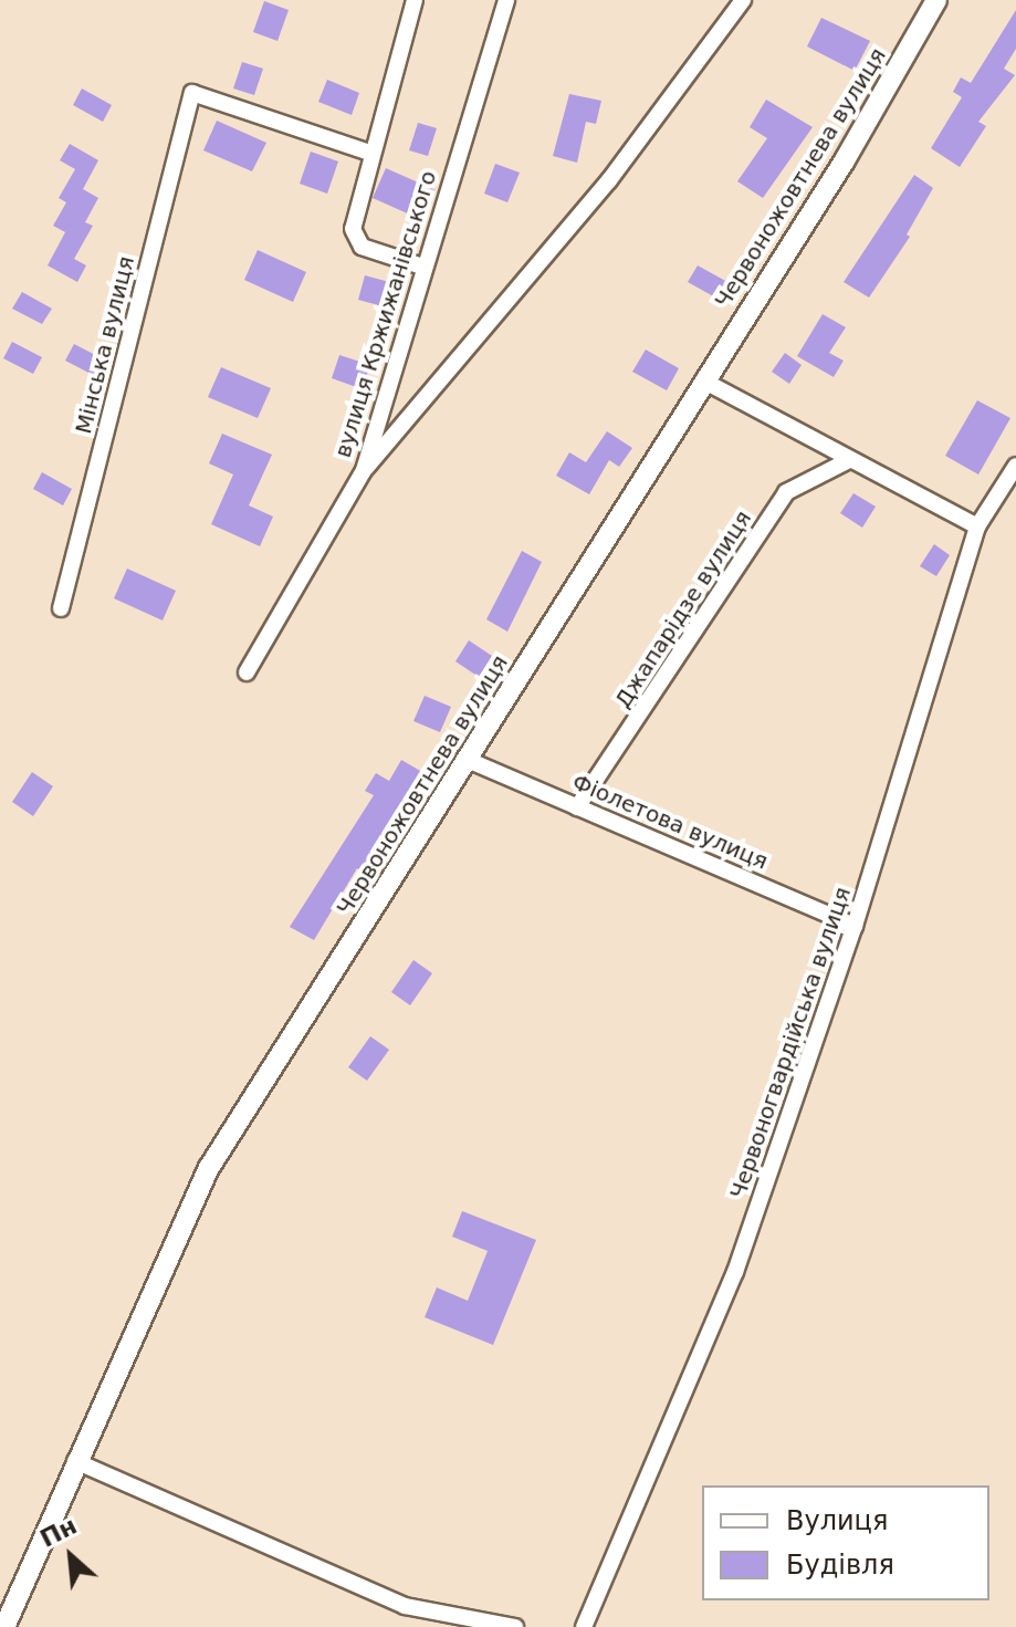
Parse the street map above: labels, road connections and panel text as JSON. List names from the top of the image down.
{
  "streets": {
    "street": [
      "Червоножовтнева вулиця",
      "вулиця Кржижанівського",
      "Мінська вулиця",
      "Джапарідзе вулиця",
      "Фіолетова вулиця",
      "Червоногвардійська вулиця"
    ]
  },
  "crossings": [
    ["Червоножовтнева вулиця", "Фіолетова вулиця"],
    ["Джапарідзе вулиця", "Фіолетова вулиця"],
    ["Фіолетова вулиця", "Червоногвардійська вулиця"]
  ],
  "legend": ["Вулиця", "Будівля"],
  "north": "top left"
}
